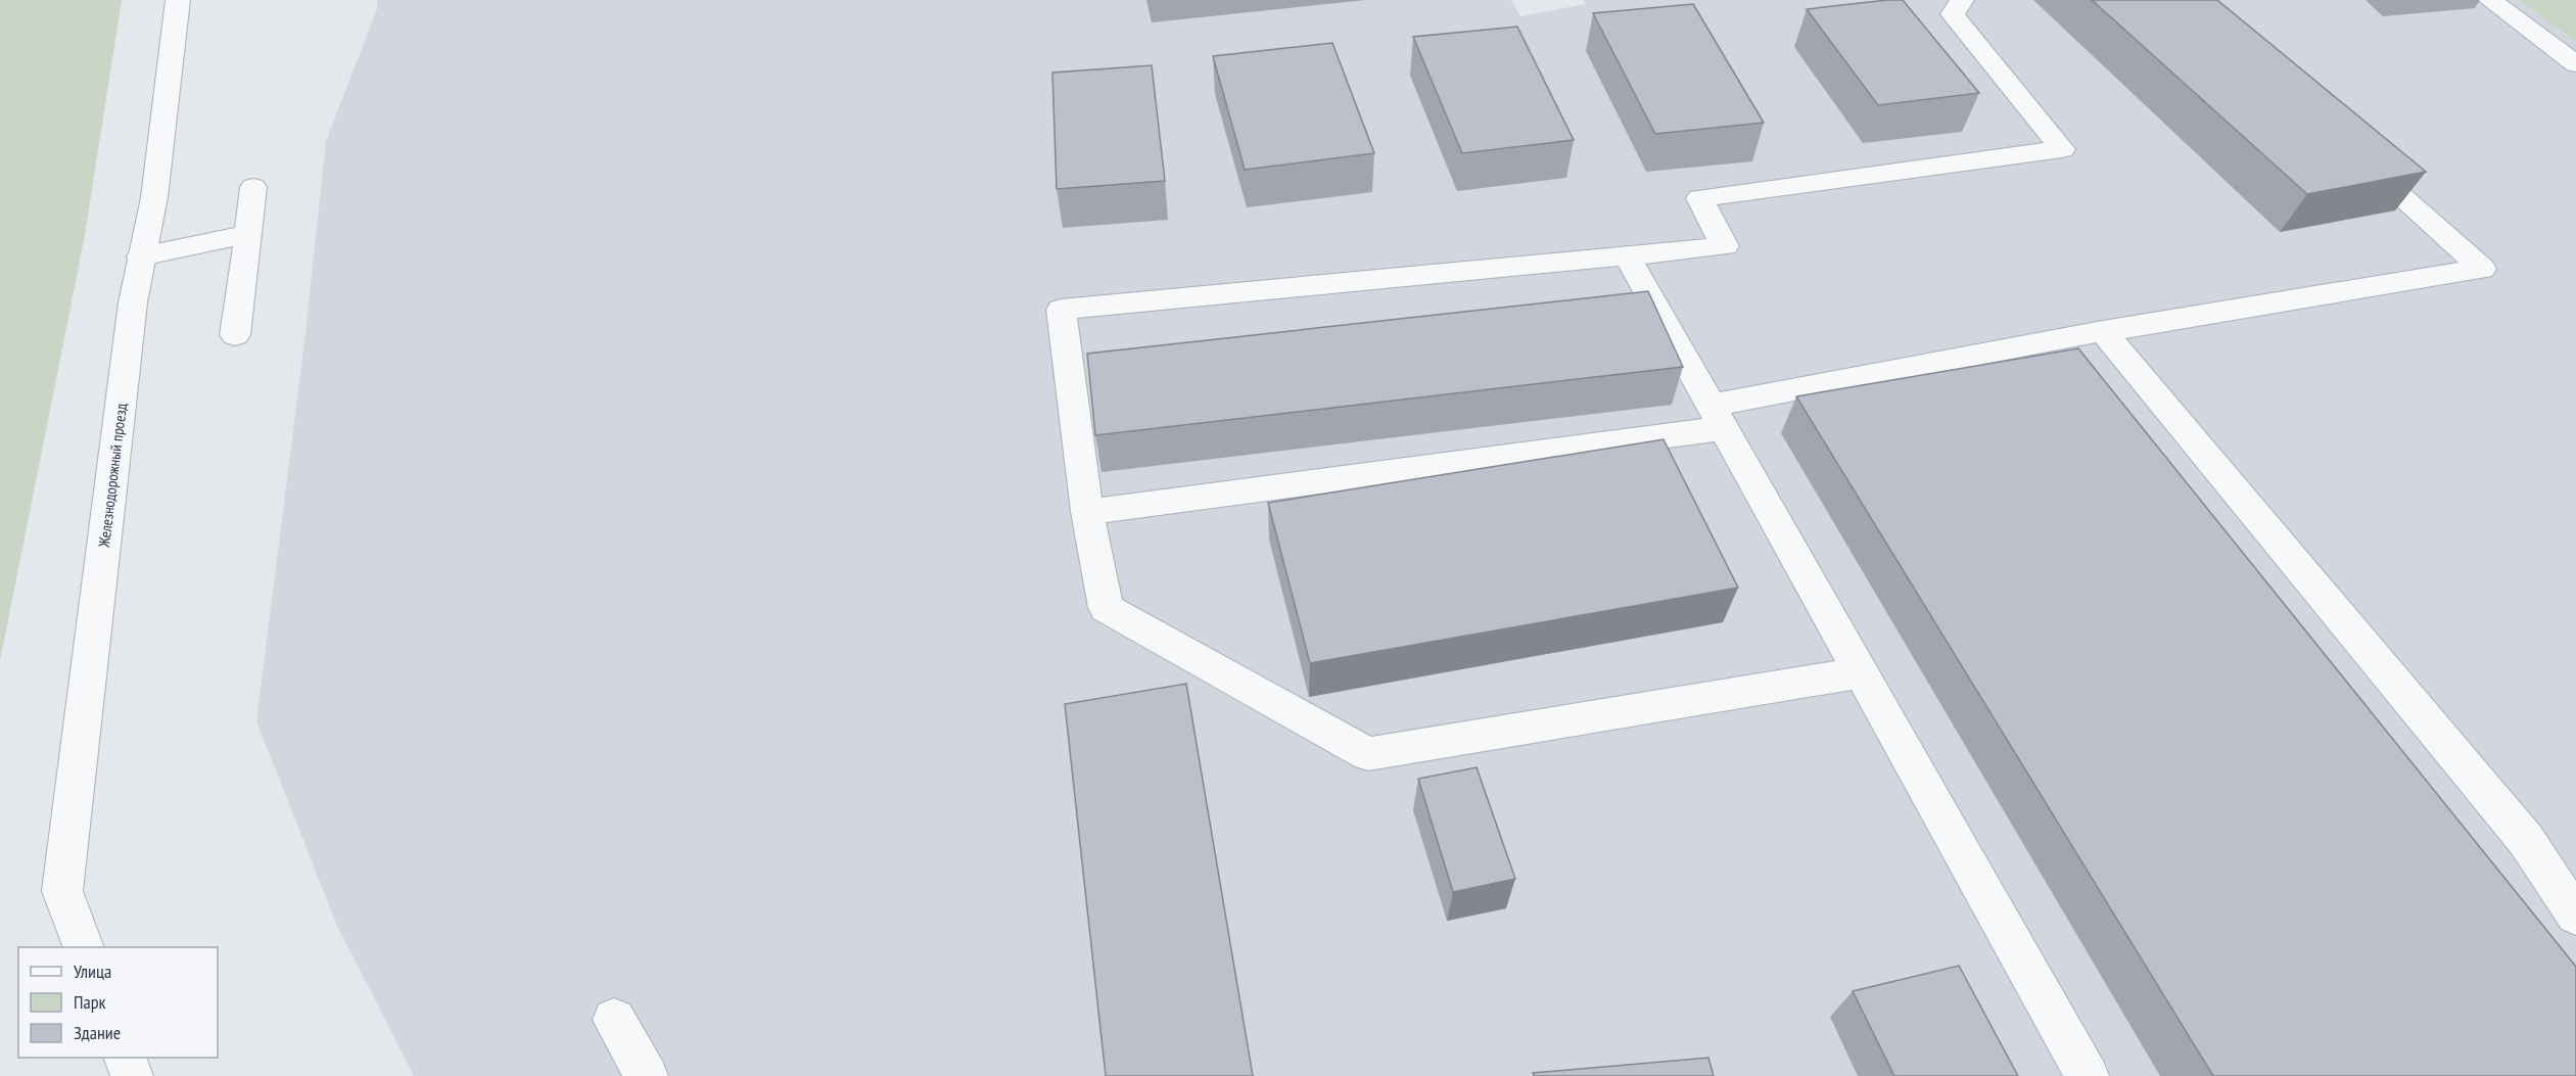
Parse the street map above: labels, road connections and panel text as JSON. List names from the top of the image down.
{
  "streets": {
    "street": ["Железнодорожный проезд"]
  },
  "legend": ["Улица", "Парк", "Здание"]
}
